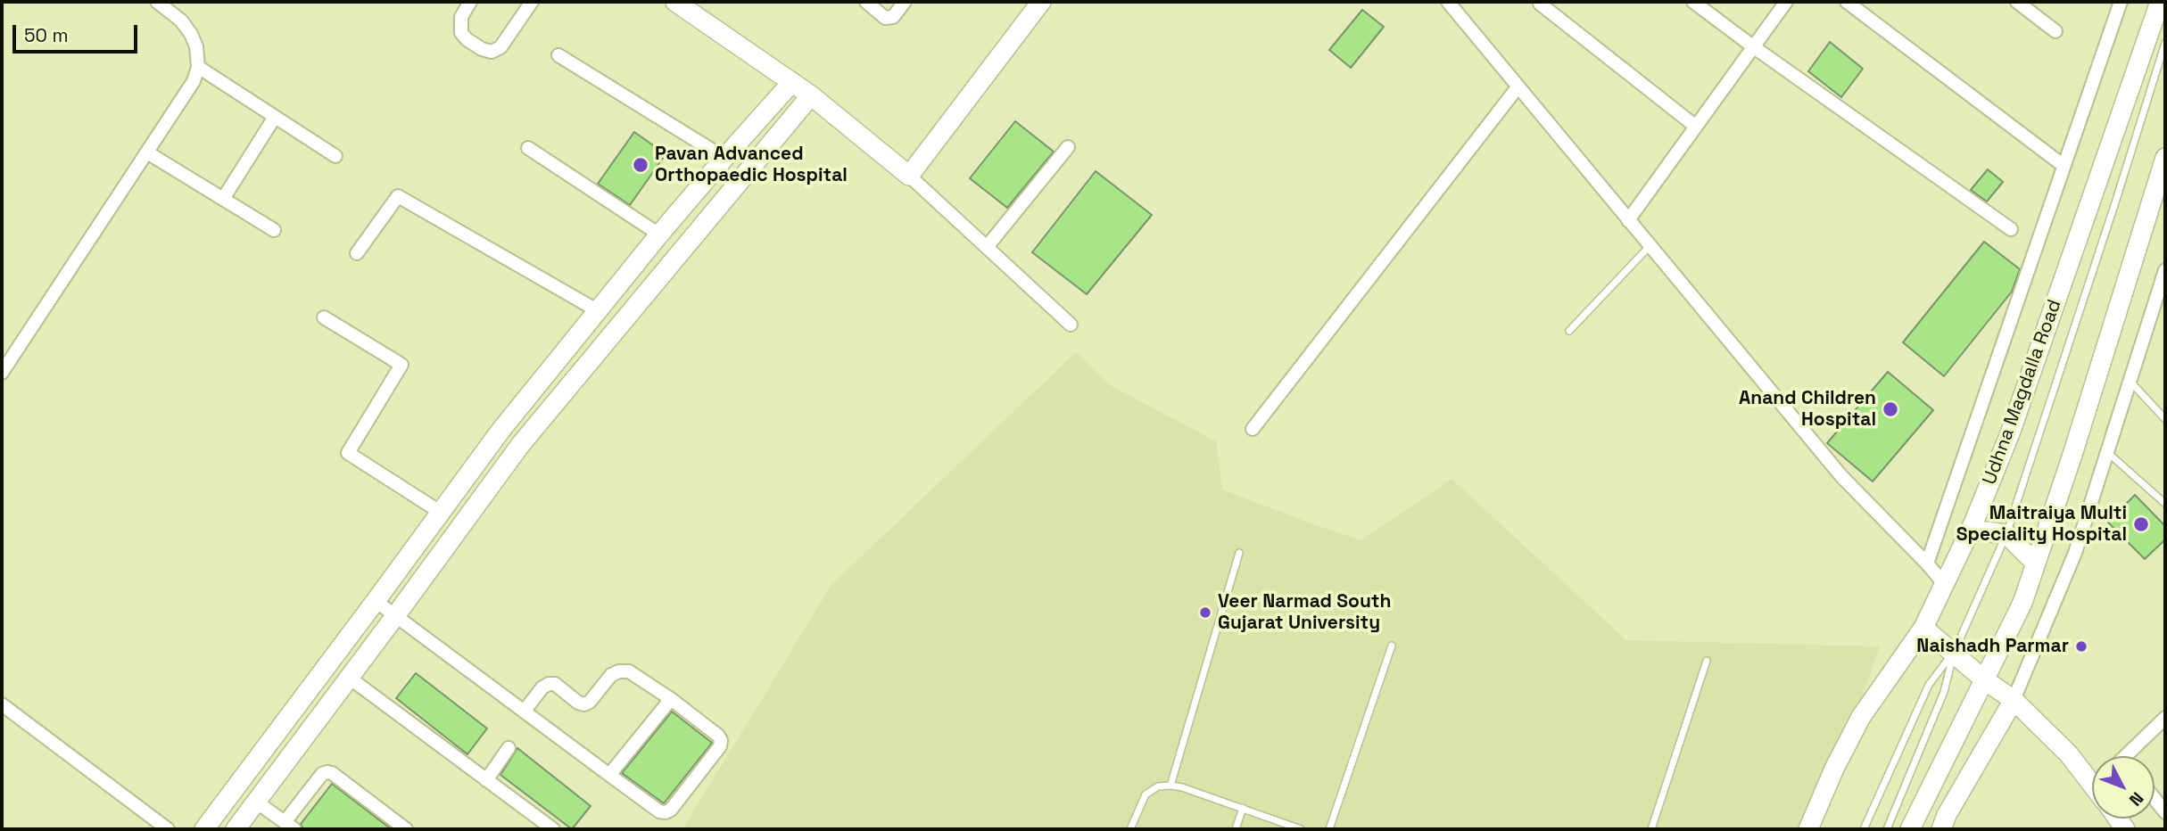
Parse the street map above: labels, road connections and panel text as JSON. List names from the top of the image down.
{
  "streets": {
    "street": ["Udhna Magdalla Road"]
  },
  "places": [
    "Pavan Advanced Orthopaedic Hospital",
    "Anand Children Hospital",
    "Maitraiya Multi Speciality Hospital",
    "Veer Narmad South Gujarat University",
    "Naishadh Parmar"
  ],
  "scale_bar": "50 m",
  "north": "bottom right"
}
